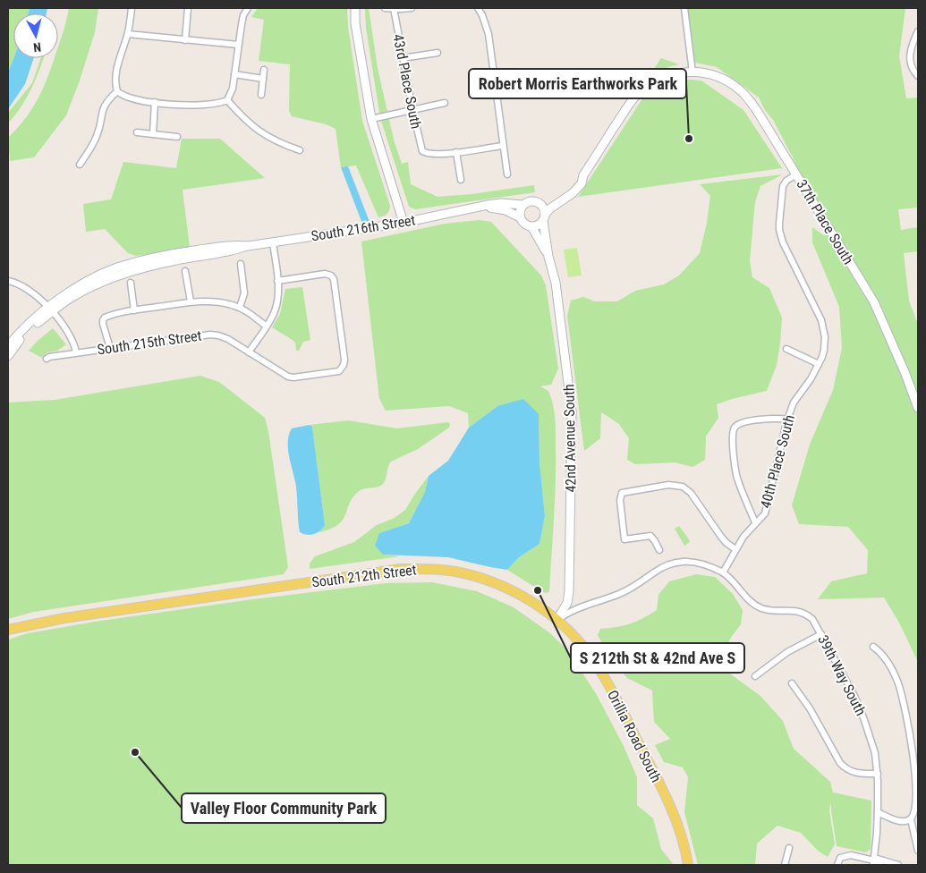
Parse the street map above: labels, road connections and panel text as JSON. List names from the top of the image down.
{
  "streets": {
    "main road": ["South 212th Street", "Orillia Road South"],
    "street": [
      "43rd Place South",
      "37th Place South",
      "South 216th Street",
      "South 215th Street",
      "42nd Avenue South",
      "40th Place South",
      "39th Way South"
    ]
  },
  "crossings": [
    ["37th Place South", "40th Place South"],
    ["South 216th Street", "42nd Avenue South"],
    ["42nd Avenue South", "South 212th Street"],
    ["42nd Avenue South", "Orillia Road South"],
    ["40th Place South", "39th Way South"],
    ["South 212th Street", "Orillia Road South"]
  ],
  "places": ["Robert Morris Earthworks Park", "S 212th St & 42nd Ave S", "Valley Floor Community Park"],
  "north": "bottom"
}
